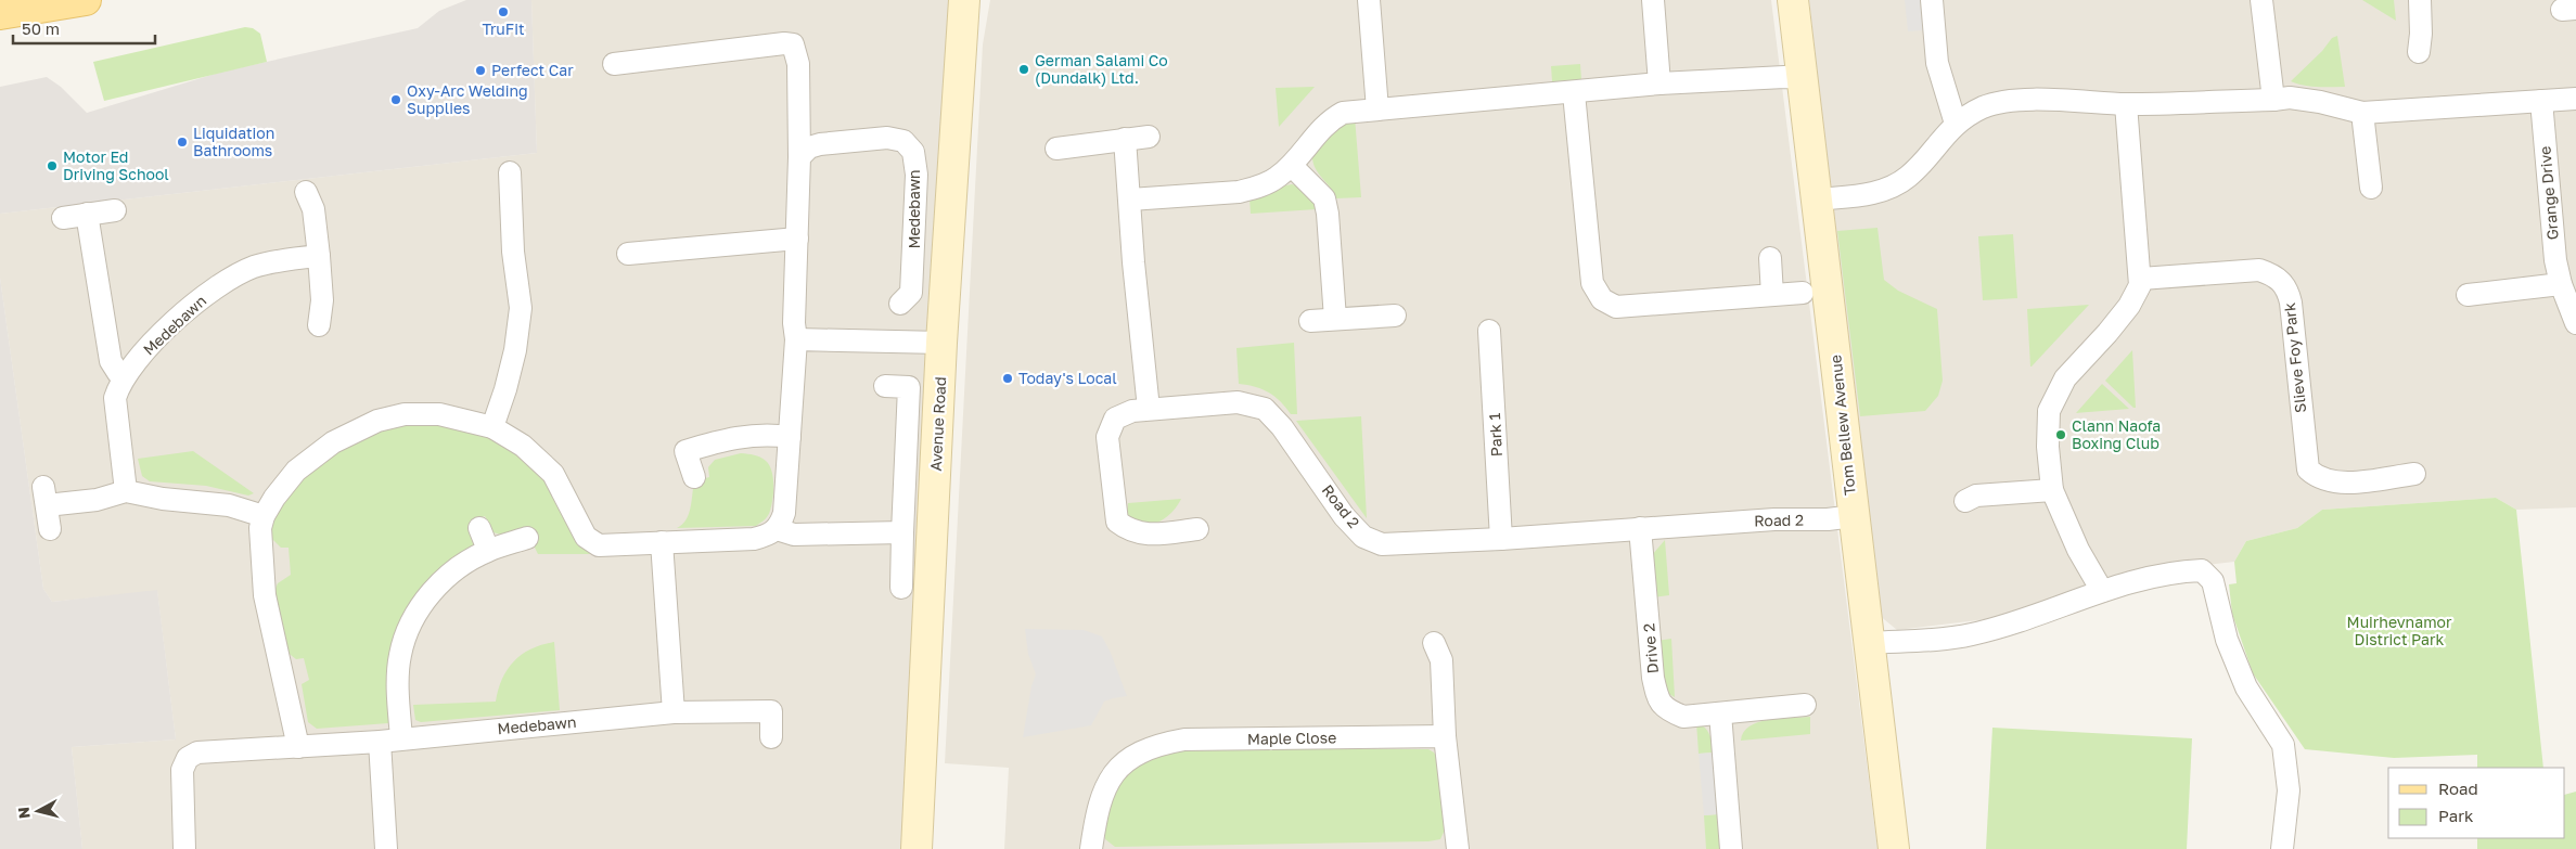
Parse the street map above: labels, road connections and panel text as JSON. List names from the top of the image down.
{
  "streets": {
    "street": [
      "Grange Drive",
      "Medebawn",
      "Slieve Foy Park",
      "Avenue Road",
      "Tom Bellew Avenue",
      "Park 1",
      "Road 2",
      "Drive 2",
      "Maple Close"
    ]
  },
  "crossings": [
    ["Tom Bellew Avenue", "Road 2"],
    ["Park 1", "Road 2"],
    ["Road 2", "Drive 2"]
  ],
  "parks": ["Muirhevnamor District Park"],
  "places": [
    "TruFit",
    "German Salami Co (Dundalk) Ltd.",
    "Perfect Car",
    "Oxy-Arc Welding Supplies",
    "Liquidation Bathrooms",
    "Motor Ed Driving School",
    "Today's Local",
    "Clann Naofa Boxing Club"
  ],
  "legend": ["Road", "Park"],
  "scale_bar": "50 m",
  "north": "left"
}
